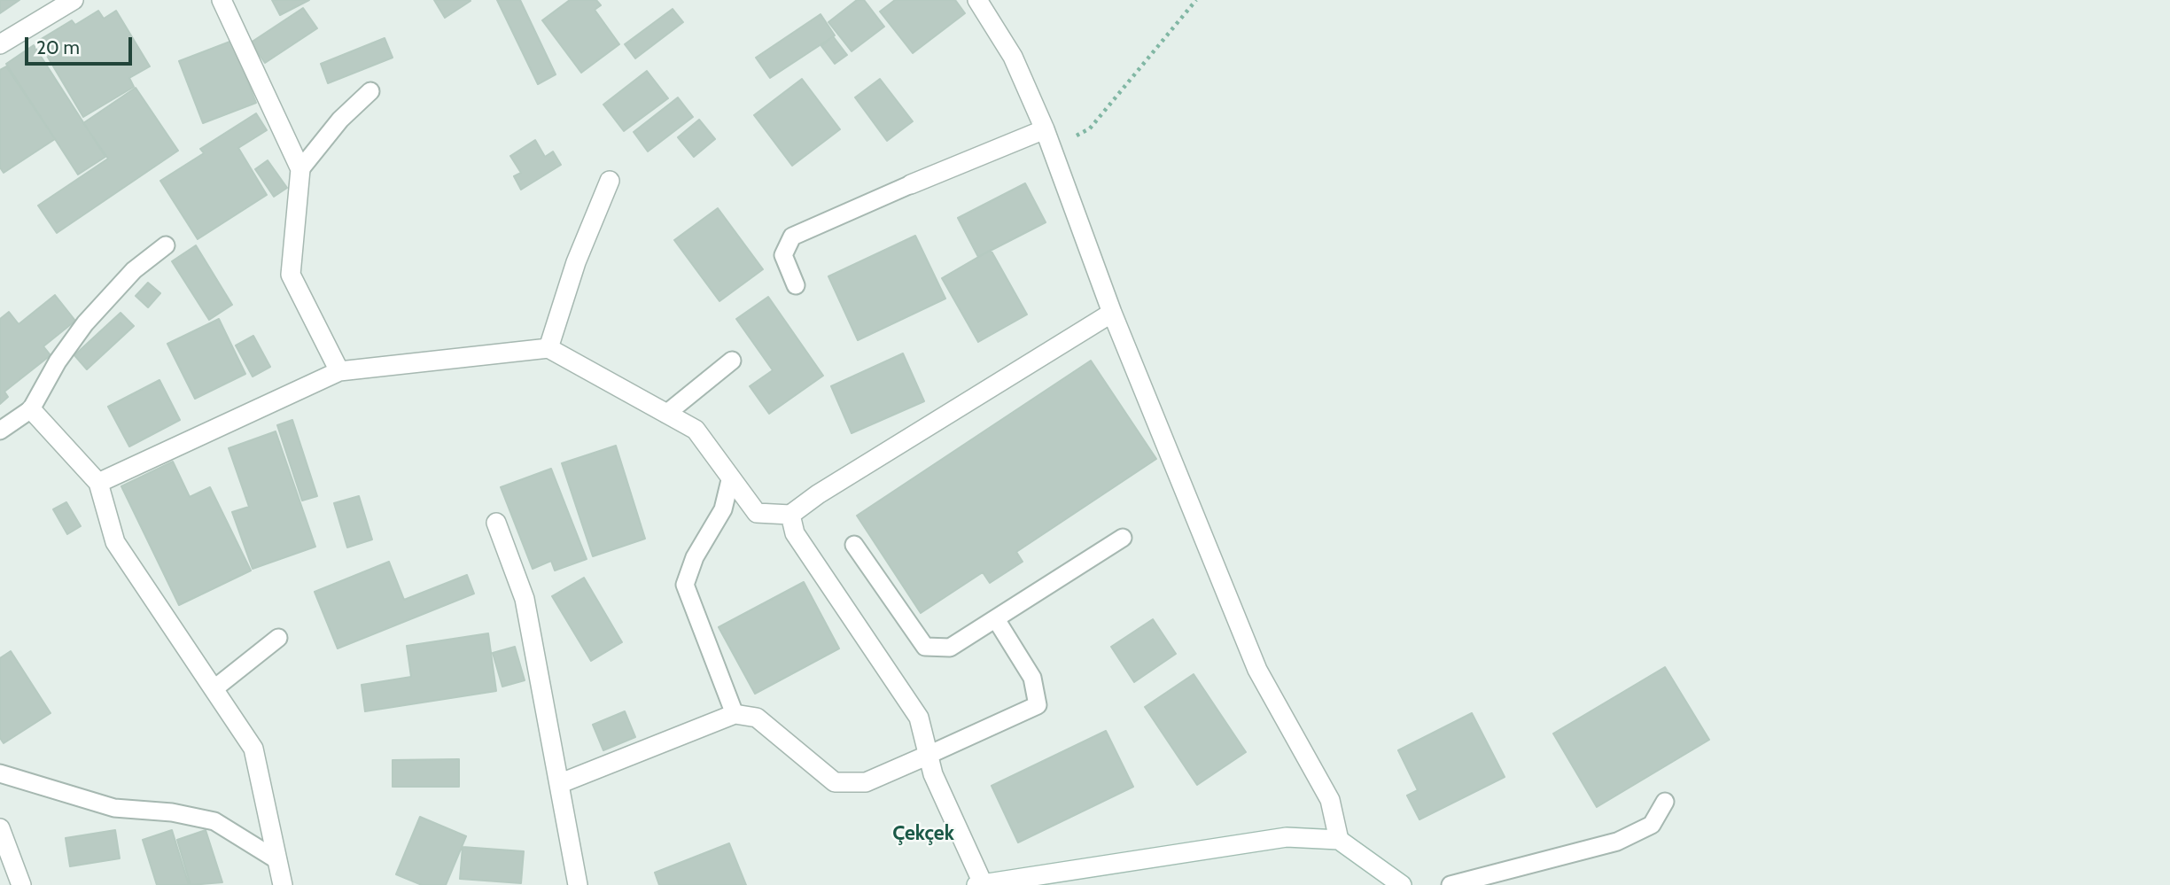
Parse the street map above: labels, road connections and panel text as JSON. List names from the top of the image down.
{
  "districts": ["Çekçek"],
  "scale_bar": "20 m"
}
